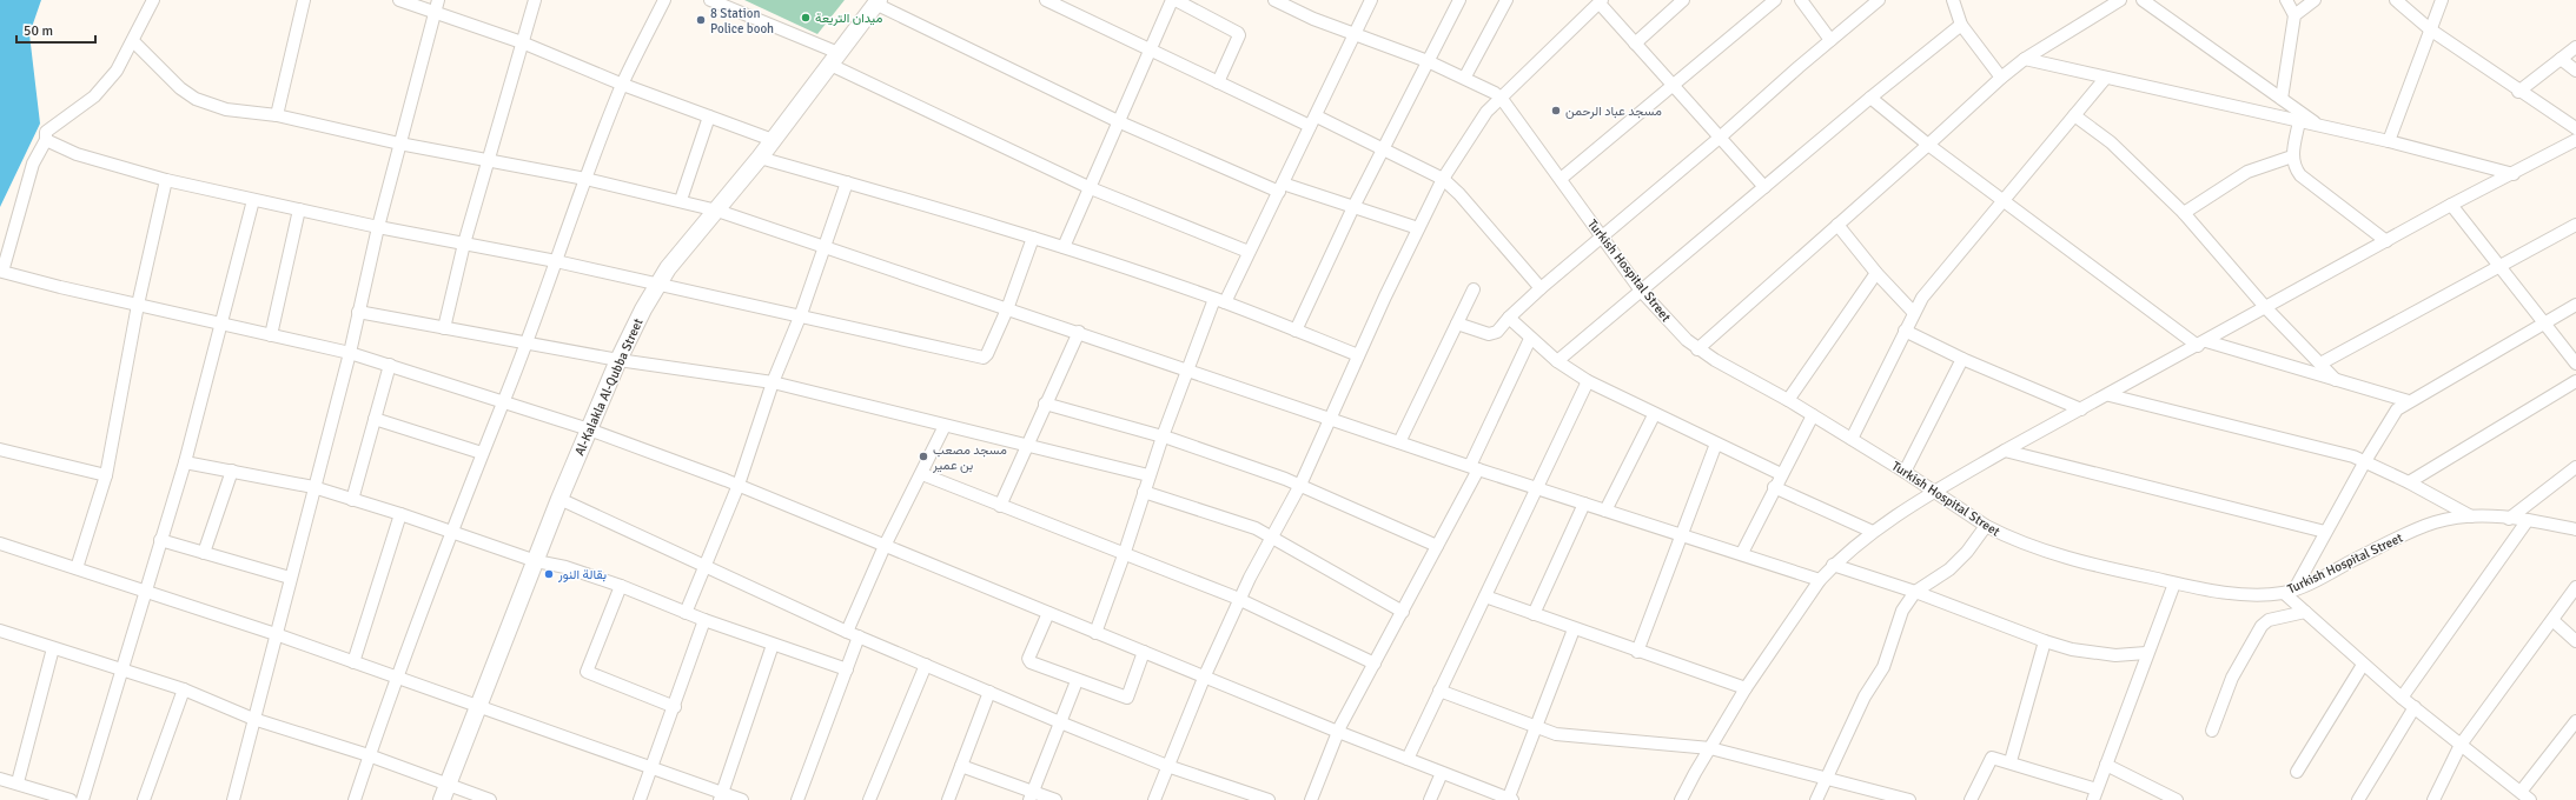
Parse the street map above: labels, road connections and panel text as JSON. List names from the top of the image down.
{
  "streets": {
    "street": ["Turkish Hospital Street", "Al-Kalakla Al-Qubba Street"]
  },
  "places": [
    "ميدان التريعة",
    "8 Station Police booh",
    "مسجد عباد الرحمن",
    "مسجد مصعب بن عمير",
    "بقالة النور"
  ],
  "scale_bar": "50 m"
}
